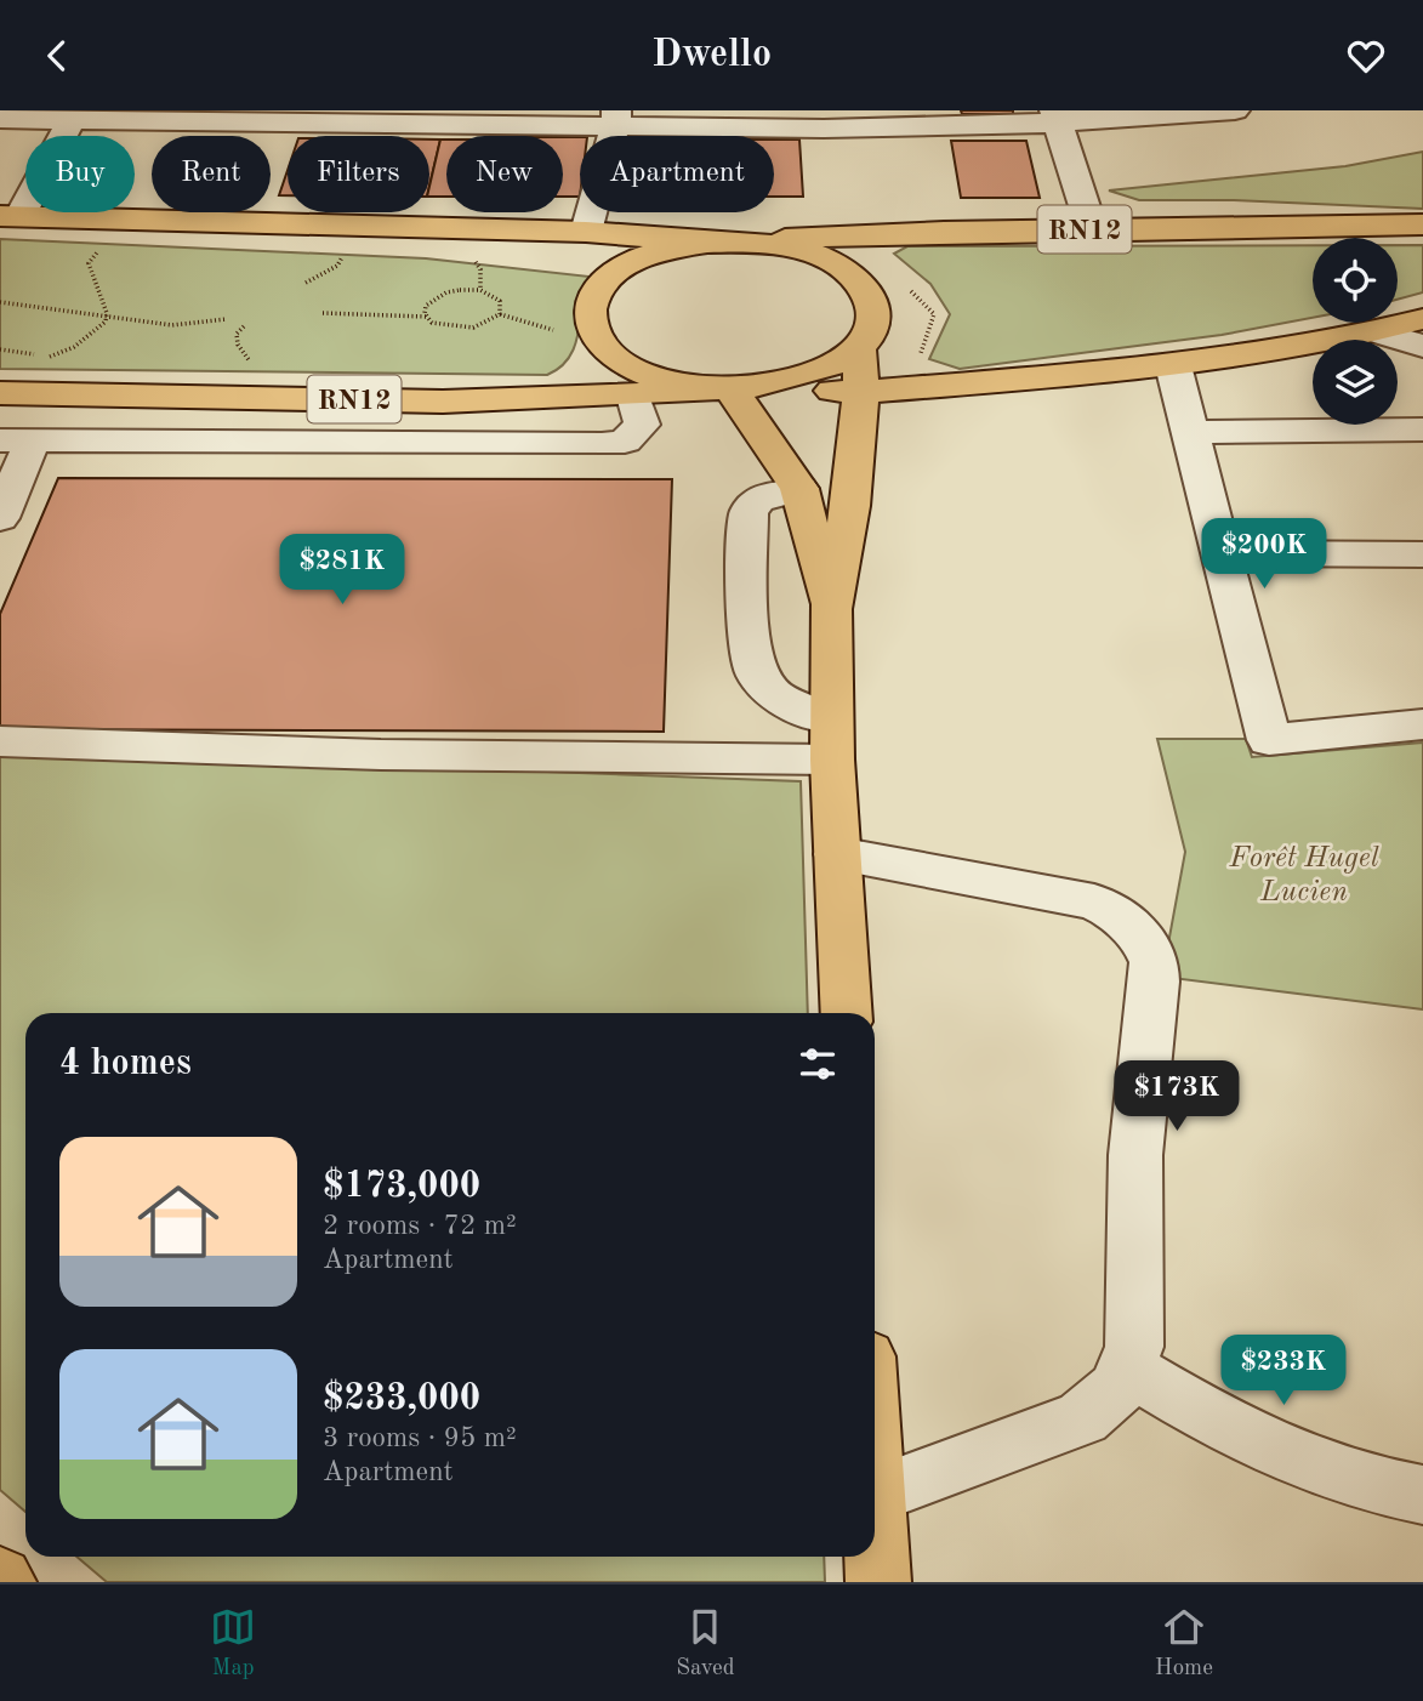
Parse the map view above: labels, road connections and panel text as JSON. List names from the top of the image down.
{
  "streets": {
    "main road": ["RN12"]
  },
  "parks": ["Forêt Hugel Lucien"],
  "page": {
    "header": "Dwello",
    "chip": [
      "Buy",
      "Rent",
      "Filters",
      "New",
      "Apartment"
    ],
    "price": [
      "$200K",
      "$281K",
      "$173K",
      "$233K"
    ],
    "heading": "4 homes",
    "list": [
      {
        "name": "$173,000",
        "note": "2 rooms · 72 m² · Apartment"
      },
      {
        "name": "$233,000",
        "note": "3 rooms · 95 m² · Apartment"
      }
    ],
    "tabs": ["Map", "Saved", "Home"]
  }
}
